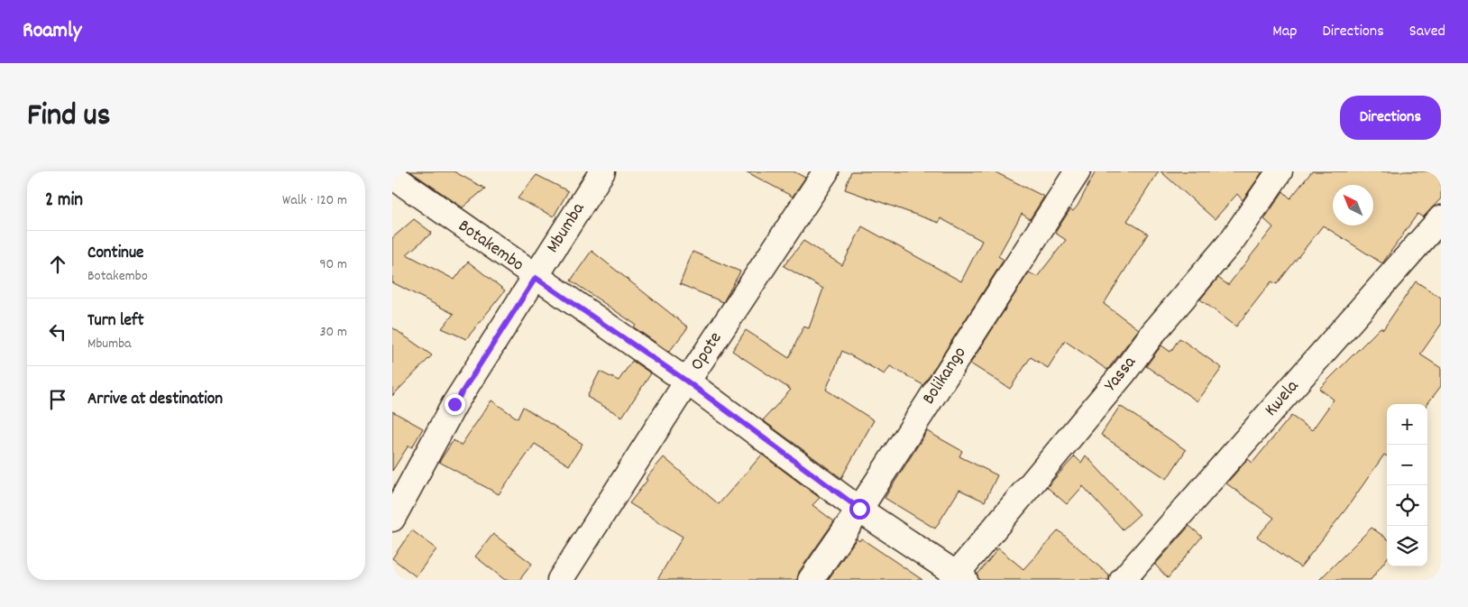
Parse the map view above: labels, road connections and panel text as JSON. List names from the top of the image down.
{
  "streets": {
    "street": [
      "Mbumba",
      "Botakembo",
      "Opote",
      "Yassa",
      "Bolikango",
      "Kwela"
    ]
  },
  "crossings": [
    ["Mbumba", "Botakembo"],
    ["Botakembo", "Opote"],
    ["Botakembo", "Yassa"],
    ["Botakembo", "Bolikango"]
  ],
  "north": "top left",
  "page": {
    "header": "Roamly",
    "nav": ["Map", "Directions", "Saved"],
    "title": "Find us",
    "buttons": "Directions",
    "heading": ["2 min", "Walk · 120 m"],
    "list": [
      ["Continue", "Botakembo", "90 m"],
      ["Turn left", "Mbumba", "30 m"],
      "Arrive at destination"
    ],
    "map_buttons": ["+", "−"]
  }
}
